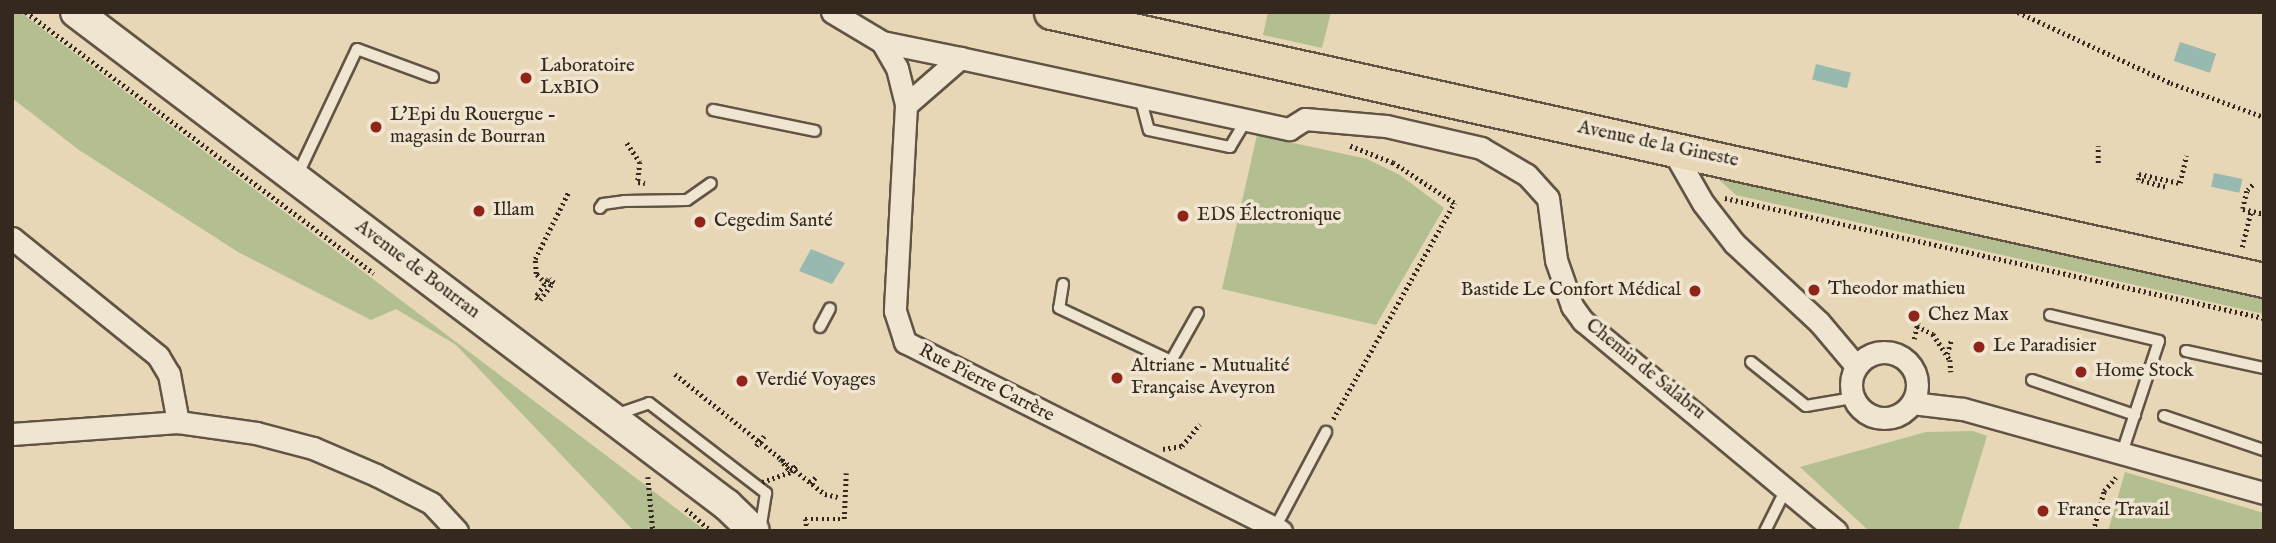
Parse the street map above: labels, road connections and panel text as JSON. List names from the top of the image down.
{
  "streets": {
    "main road": ["Avenue de la Gineste", "Avenue de Bourran"],
    "street": ["Chemin de Salabru", "Rue Pierre Carrère"]
  },
  "crossings": [
    ["Chemin de Salabru", "Rue Pierre Carrère"]
  ],
  "places": [
    "Laboratoire LxBIO",
    "L'Epi du Rouergue - magasin de Bourran",
    "Illam",
    "EDS Électronique",
    "Cegedim Santé",
    "Theodor mathieu",
    "Bastide Le Confort Médical",
    "Chez Max",
    "Le Paradisier",
    "Home Stock",
    "Altriane - Mutualité Française Aveyron",
    "Verdié Voyages",
    "France Travail"
  ]
}
